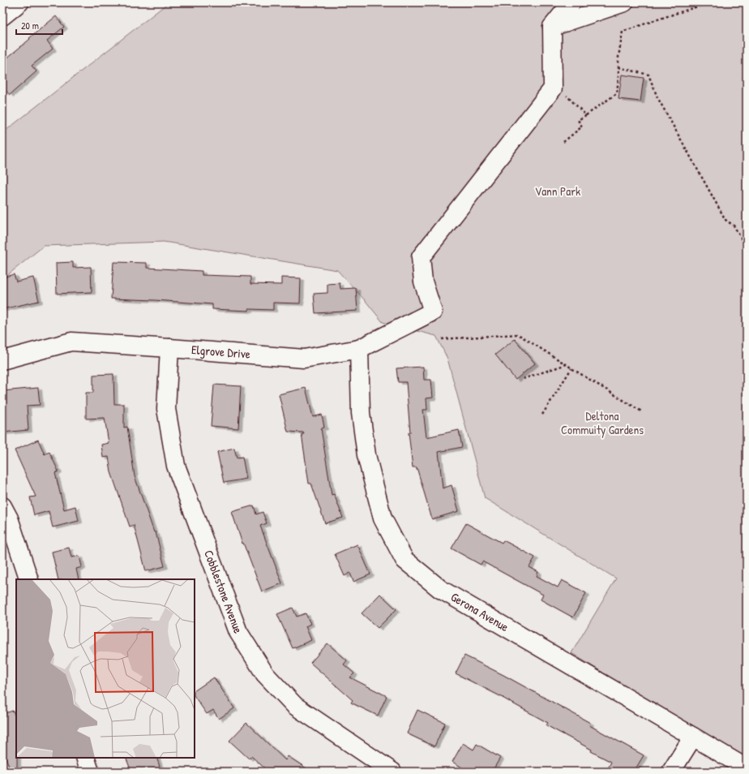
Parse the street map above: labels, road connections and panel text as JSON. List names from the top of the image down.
{
  "streets": {
    "street": ["Elgrove Drive", "Cobblestone Avenue", "Gerona Avenue"]
  },
  "crossings": [
    ["Elgrove Drive", "Cobblestone Avenue"],
    ["Elgrove Drive", "Gerona Avenue"]
  ],
  "parks": ["Vann Park", "Deltona Commuity Gardens"],
  "scale_bar": "20 m"
}
